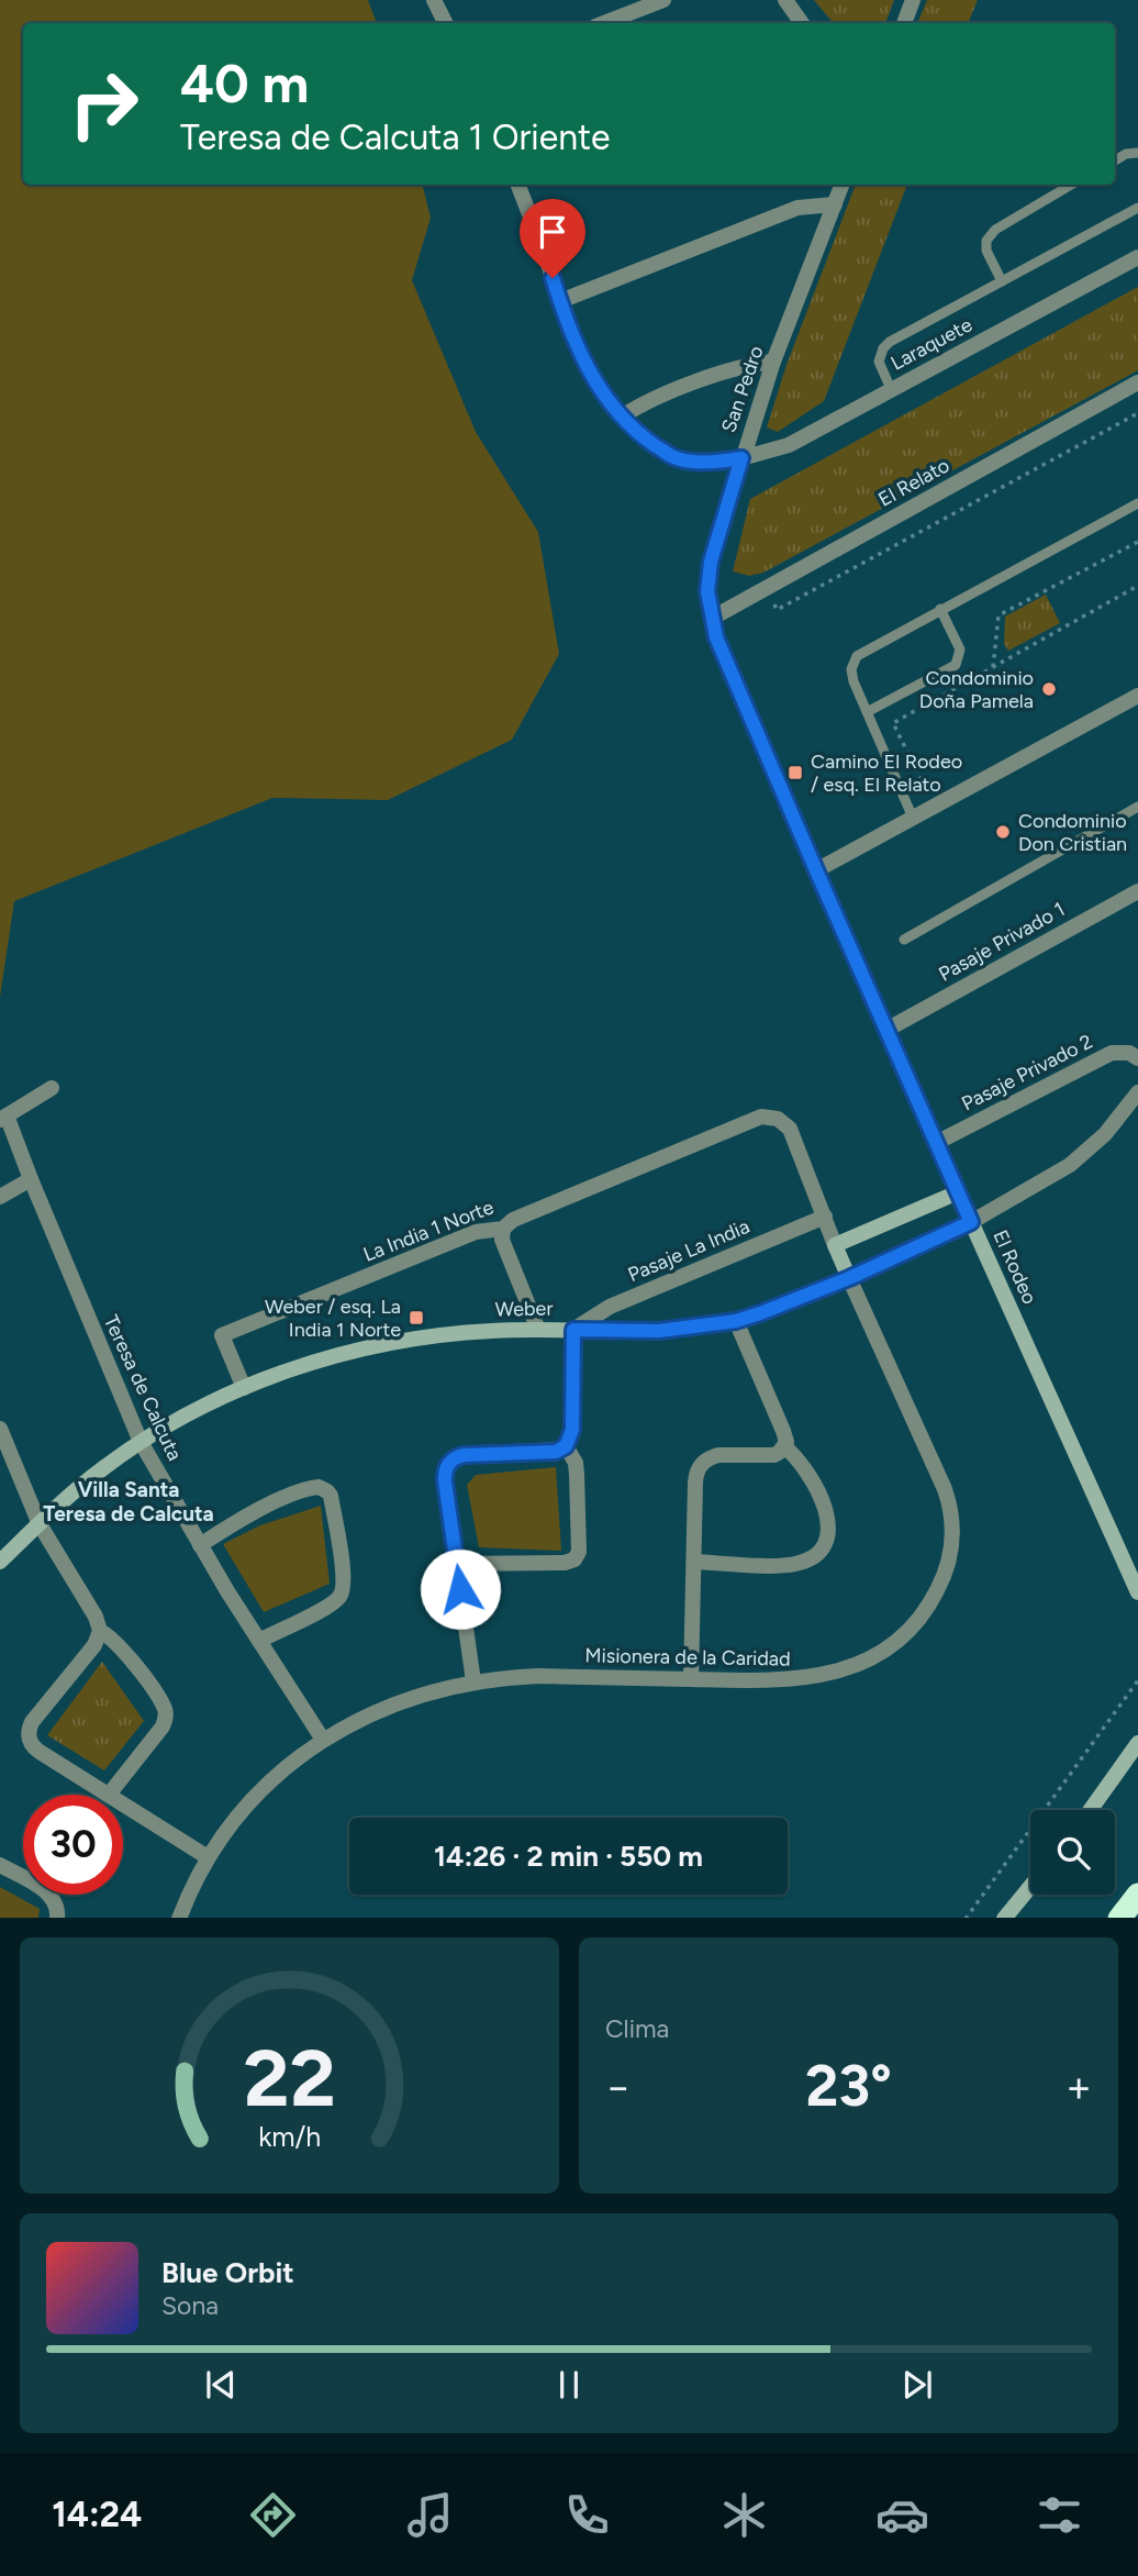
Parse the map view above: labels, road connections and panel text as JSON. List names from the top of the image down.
{
  "streets": {
    "street": [
      "Laraquete",
      "San Pedro",
      "El Relato",
      "Pasaje Privado 1",
      "Pasaje Privado 2",
      "La India 1 Norte",
      "Pasaje La India",
      "El Rodeo",
      "Weber",
      "Teresa de Calcuta",
      "Misionera de la Caridad"
    ]
  },
  "crossings": [
    ["Laraquete", "San Pedro"],
    ["San Pedro", "El Relato"],
    ["San Pedro", "El Rodeo"],
    ["El Relato", "El Rodeo"],
    ["Pasaje Privado 1", "El Rodeo"],
    ["Pasaje Privado 2", "El Rodeo"],
    ["La India 1 Norte", "Pasaje La India"],
    ["La India 1 Norte", "Weber"],
    ["Pasaje La India", "Weber"],
    ["El Rodeo", "Weber"],
    ["Weber", "Teresa de Calcuta"],
    ["Weber", "Misionera de la Caridad"],
    ["Teresa de Calcuta", "Misionera de la Caridad"]
  ],
  "districts": ["Villa Santa Teresa de Calcuta"],
  "places": {
    "other": ["Condominio Doña Pamela", "Condominio Don Cristian"],
    "transit": ["Camino El Rodeo / esq. El Relato", "Weber / esq. La India 1 Norte"]
  },
  "page": {
    "turn": ["40 m", "Teresa de Calcuta 1 Oriente"],
    "limit": "30",
    "trip": "14:26 · 2 min · 550 m",
    "tile": "Clima",
    "heat": ["−", "23°", "+"],
    "song": ["Blue Orbit", "Sona"],
    "tabs": "14:24",
    "gauge": ["22", "km/h"]
  }
}
